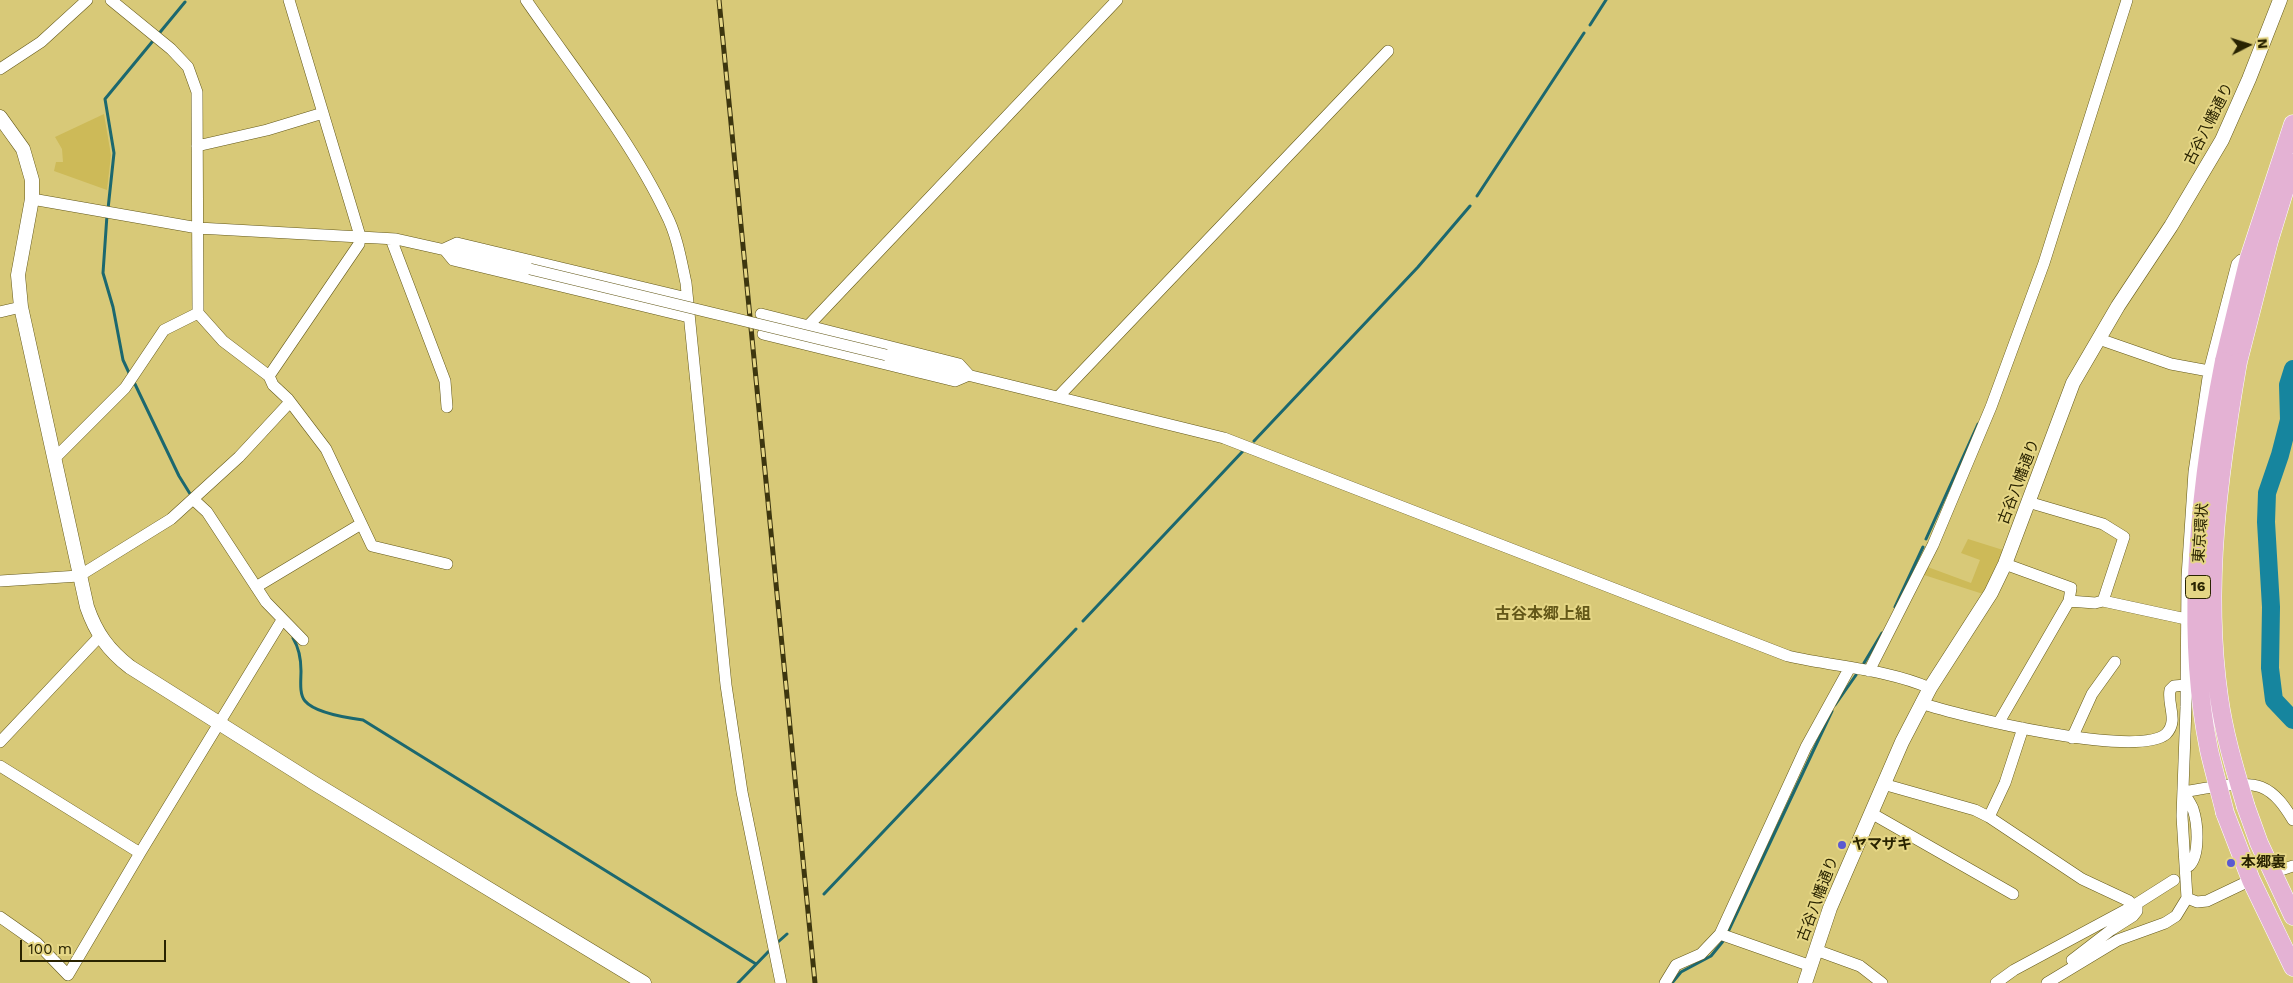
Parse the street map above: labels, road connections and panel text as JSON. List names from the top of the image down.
{
  "streets": {
    "highway": ["東京環状", "16"],
    "street": ["古谷八幡通り"]
  },
  "districts": ["古谷本郷上組"],
  "places": ["ヤマザキ", "本郷裏"],
  "scale_bar": "100 m",
  "north": "right"
}
